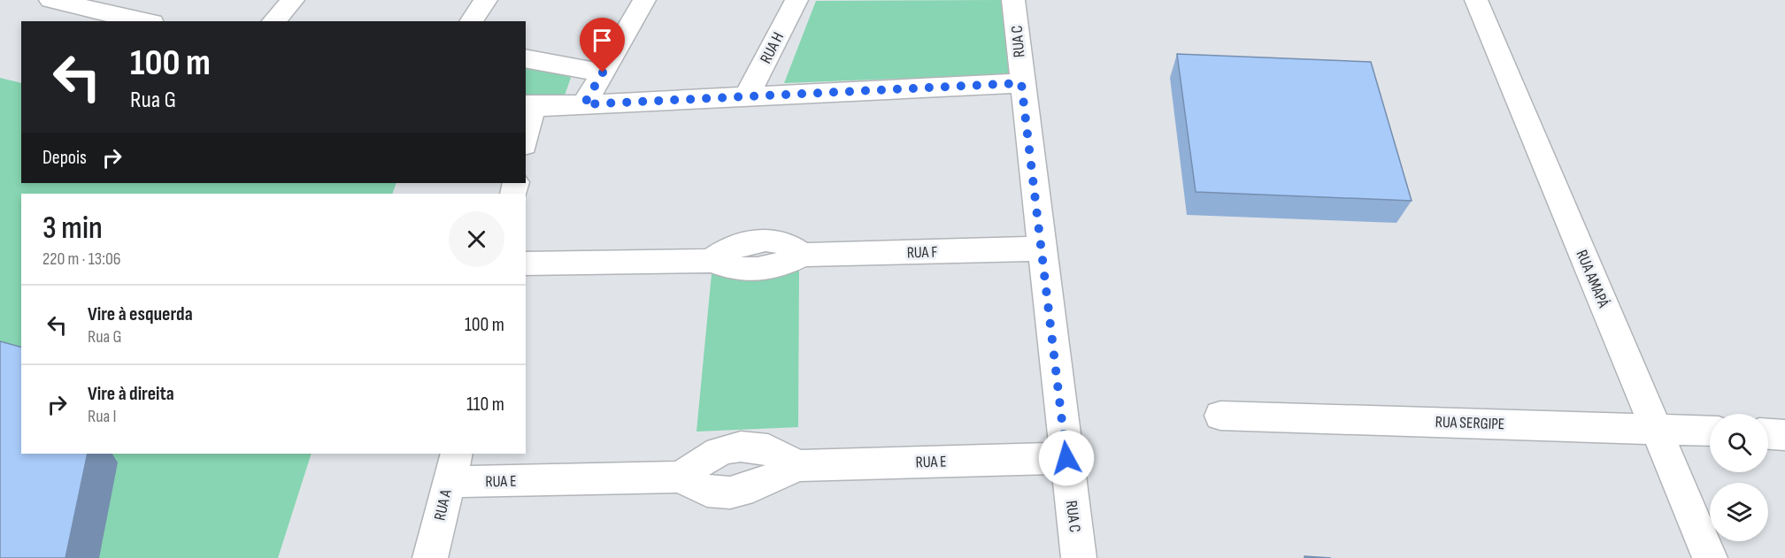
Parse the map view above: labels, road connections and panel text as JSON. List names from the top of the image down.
{
  "streets": {
    "street": [
      "RUA C",
      "RUA H",
      "RUA F",
      "RUA AMAPÁ",
      "RUA SERGIPE",
      "RUA E",
      "RUA A"
    ]
  },
  "crossings": [
    ["RUA C", "RUA F"],
    ["RUA C", "RUA E"],
    ["RUA AMAPÁ", "RUA SERGIPE"],
    ["RUA E", "RUA A"]
  ],
  "page": {
    "turn": ["100 m", "Rua G"],
    "then": "Depois",
    "heading": ["3 min", "220 m · 13:06"],
    "list": [
      {
        "name": "Vire à esquerda",
        "note": "Rua G",
        "value": "100 m"
      },
      {
        "name": "Vire à direita",
        "note": "Rua I",
        "value": "110 m"
      }
    ]
  }
}
